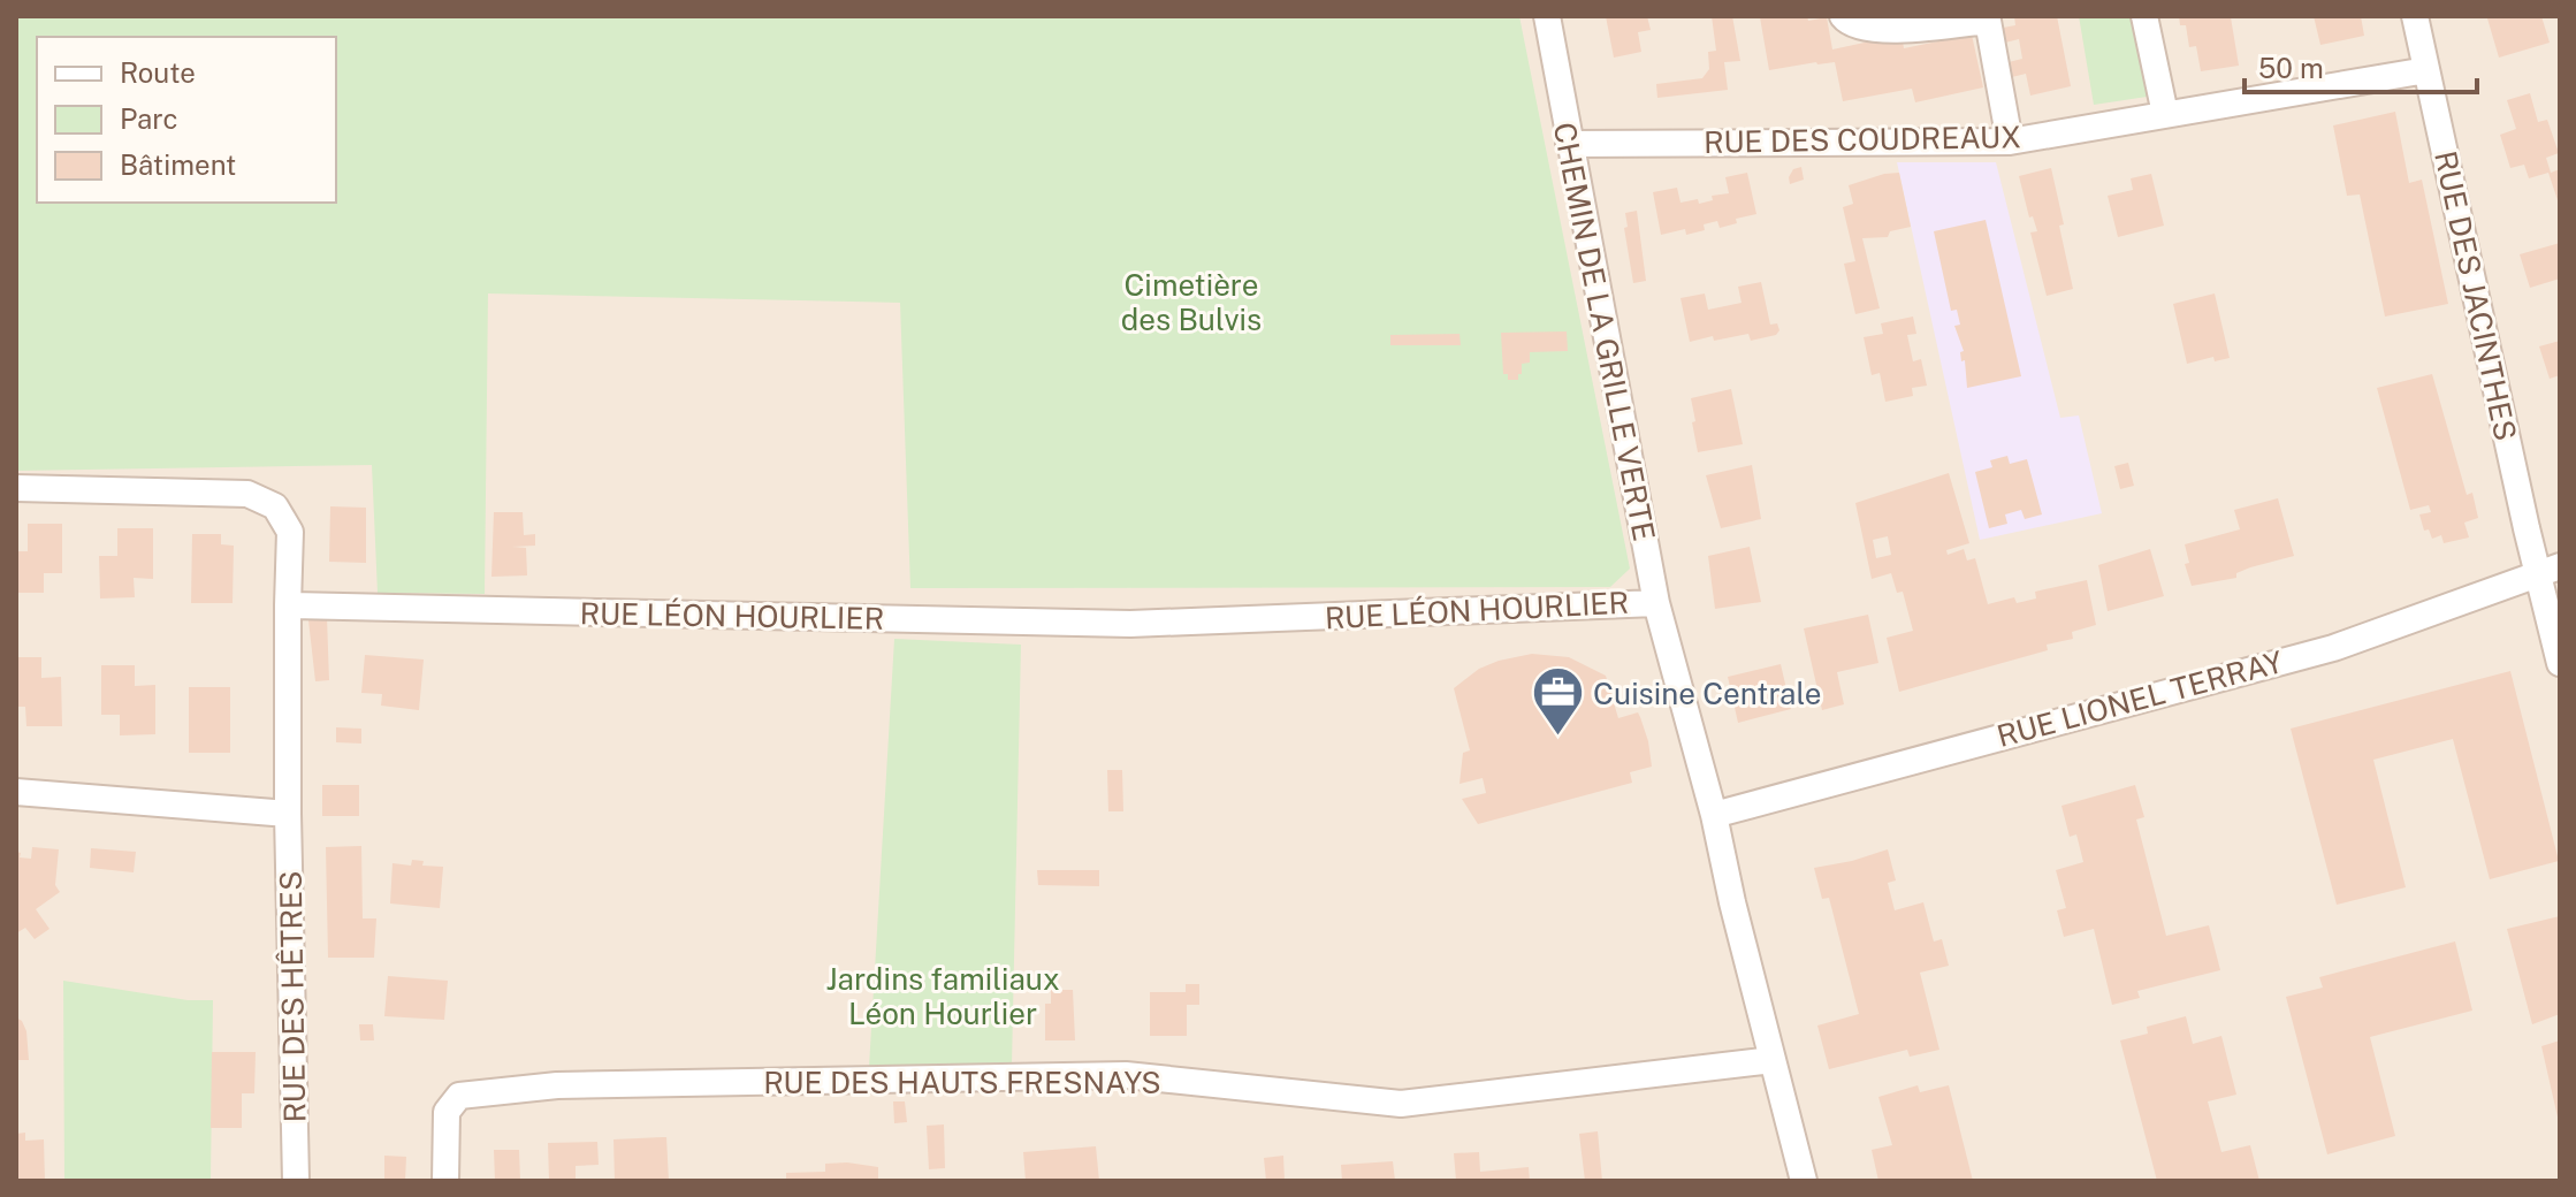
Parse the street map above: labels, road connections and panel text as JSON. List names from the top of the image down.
{
  "streets": {
    "street": [
      "RUE DES COUDREAUX",
      "RUE DES JACINTHES",
      "CHEMIN DE LA GRILLE VERTE",
      "RUE LÉON HOURLIER",
      "RUE LIONEL TERRAY",
      "RUE DES HÊTRES",
      "RUE DES HAUTS FRESNAYS"
    ]
  },
  "crossings": [
    ["RUE DES COUDREAUX", "RUE DES JACINTHES"],
    ["RUE DES COUDREAUX", "CHEMIN DE LA GRILLE VERTE"],
    ["RUE DES JACINTHES", "RUE LIONEL TERRAY"],
    ["CHEMIN DE LA GRILLE VERTE", "RUE LÉON HOURLIER"],
    ["CHEMIN DE LA GRILLE VERTE", "RUE LIONEL TERRAY"],
    ["CHEMIN DE LA GRILLE VERTE", "RUE DES HAUTS FRESNAYS"]
  ],
  "parks": ["Cimetière des Bulvis", "Jardins familiaux Léon Hourlier"],
  "places": {
    "office": ["Cuisine Centrale"]
  },
  "legend": ["Route", "Parc", "Bâtiment"],
  "scale_bar": "50 m"
}
